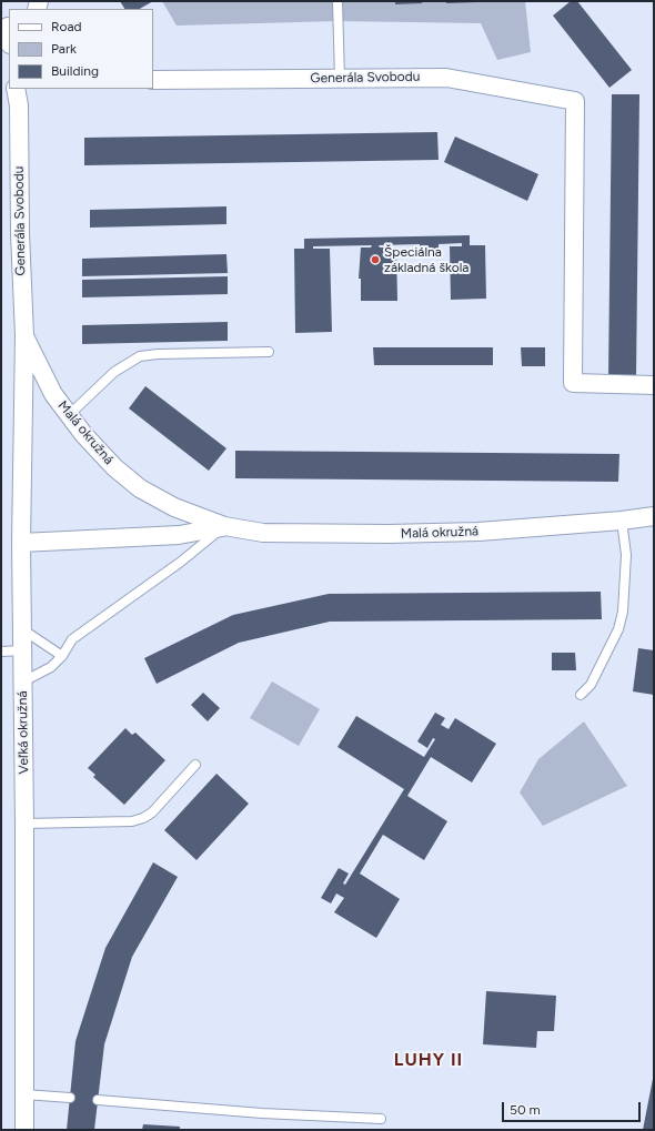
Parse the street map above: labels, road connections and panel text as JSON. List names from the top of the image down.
{
  "streets": {
    "street": ["Generála Svobodu", "Malá okružná", "Veľká okružná"]
  },
  "crossings": [
    ["Generála Svobodu", "Malá okružná"],
    ["Generála Svobodu", "Veľká okružná"],
    ["Malá okružná", "Veľká okružná"]
  ],
  "districts": ["LUHY II"],
  "places": ["Špeciálna základná škola"],
  "legend": ["Road", "Park", "Building"],
  "scale_bar": "50 m"
}
